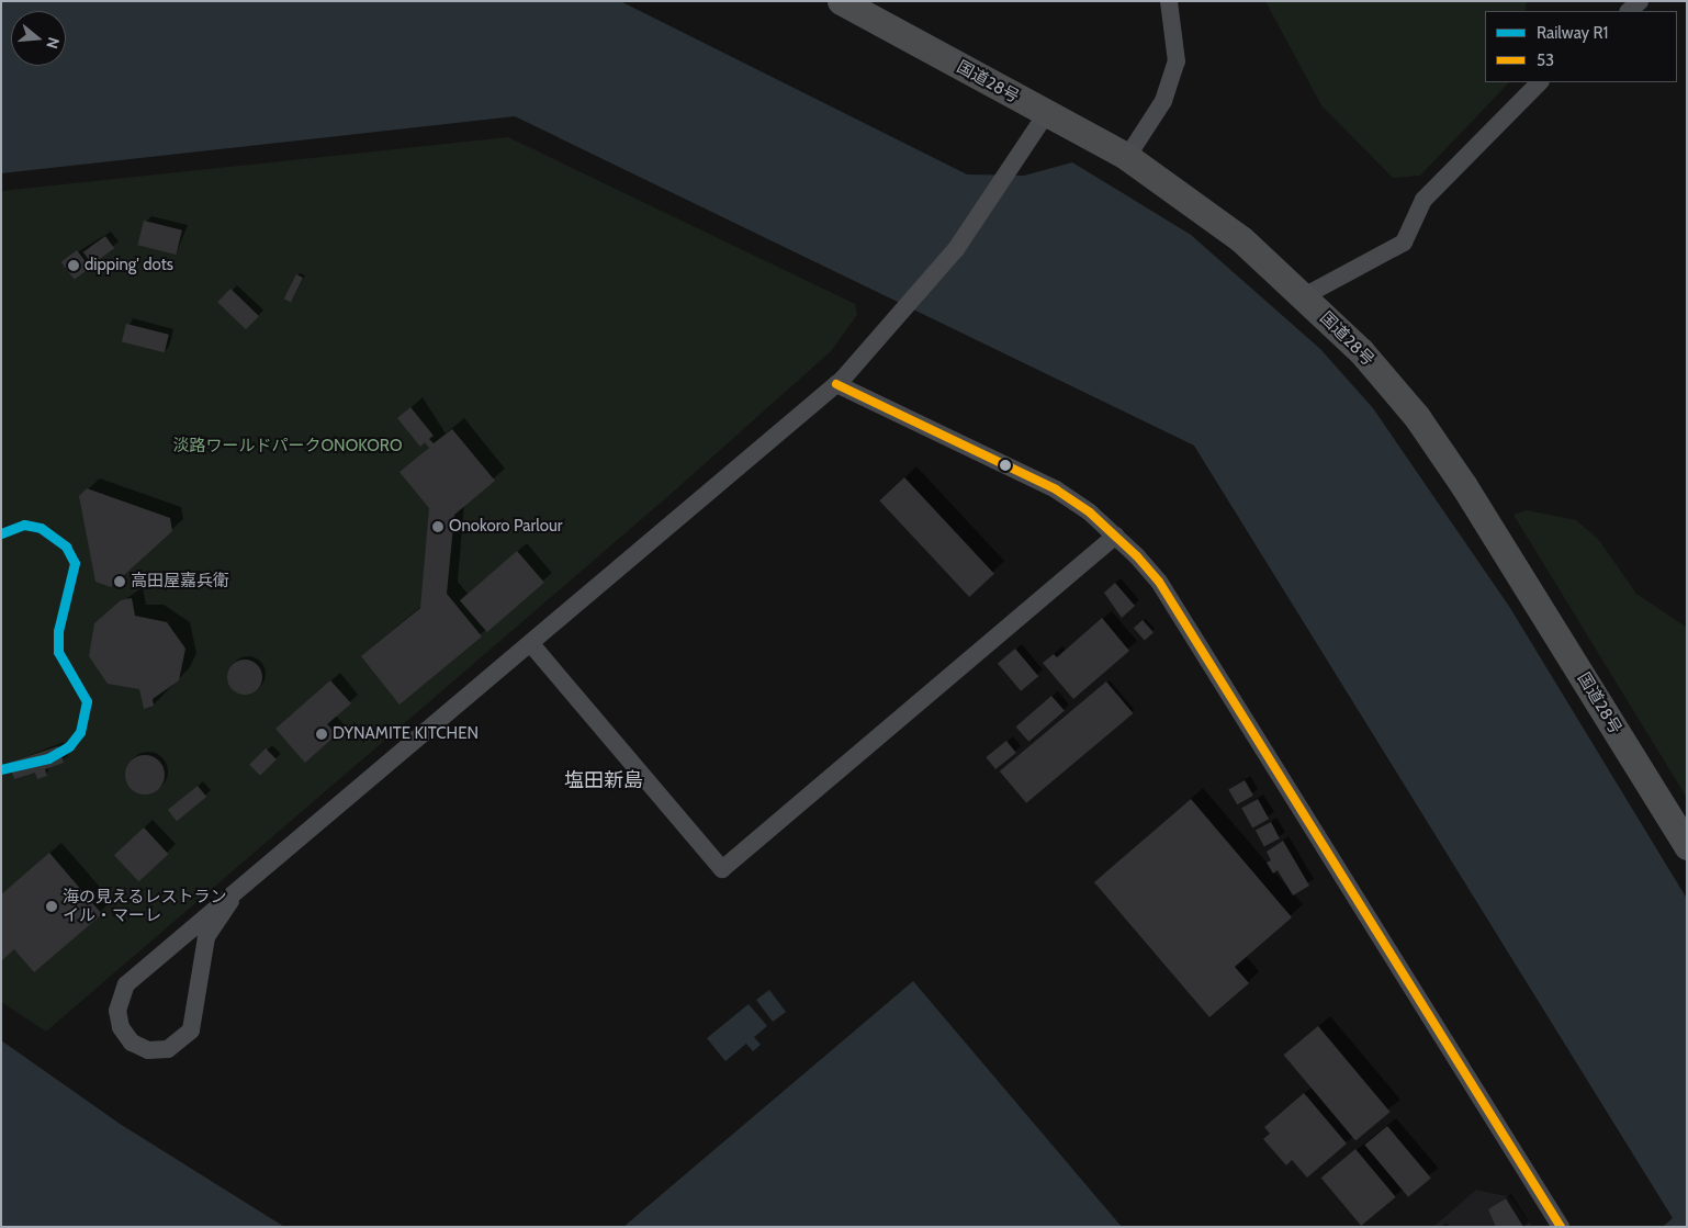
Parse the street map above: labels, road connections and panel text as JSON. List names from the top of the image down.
{
  "streets": {
    "highway": ["国道28号"]
  },
  "districts": ["塩田新島"],
  "parks": ["淡路ワールドパークONOKORO"],
  "places": [
    "dipping' dots",
    "Onokoro Parlour",
    "高田屋嘉兵衛",
    "DYNAMITE KITCHEN",
    "海の見えるレストラン イル・マーレ"
  ],
  "lines": ["transit line 53", "rail line R1"],
  "legend": ["Railway R1", "53"],
  "north": "right"
}
